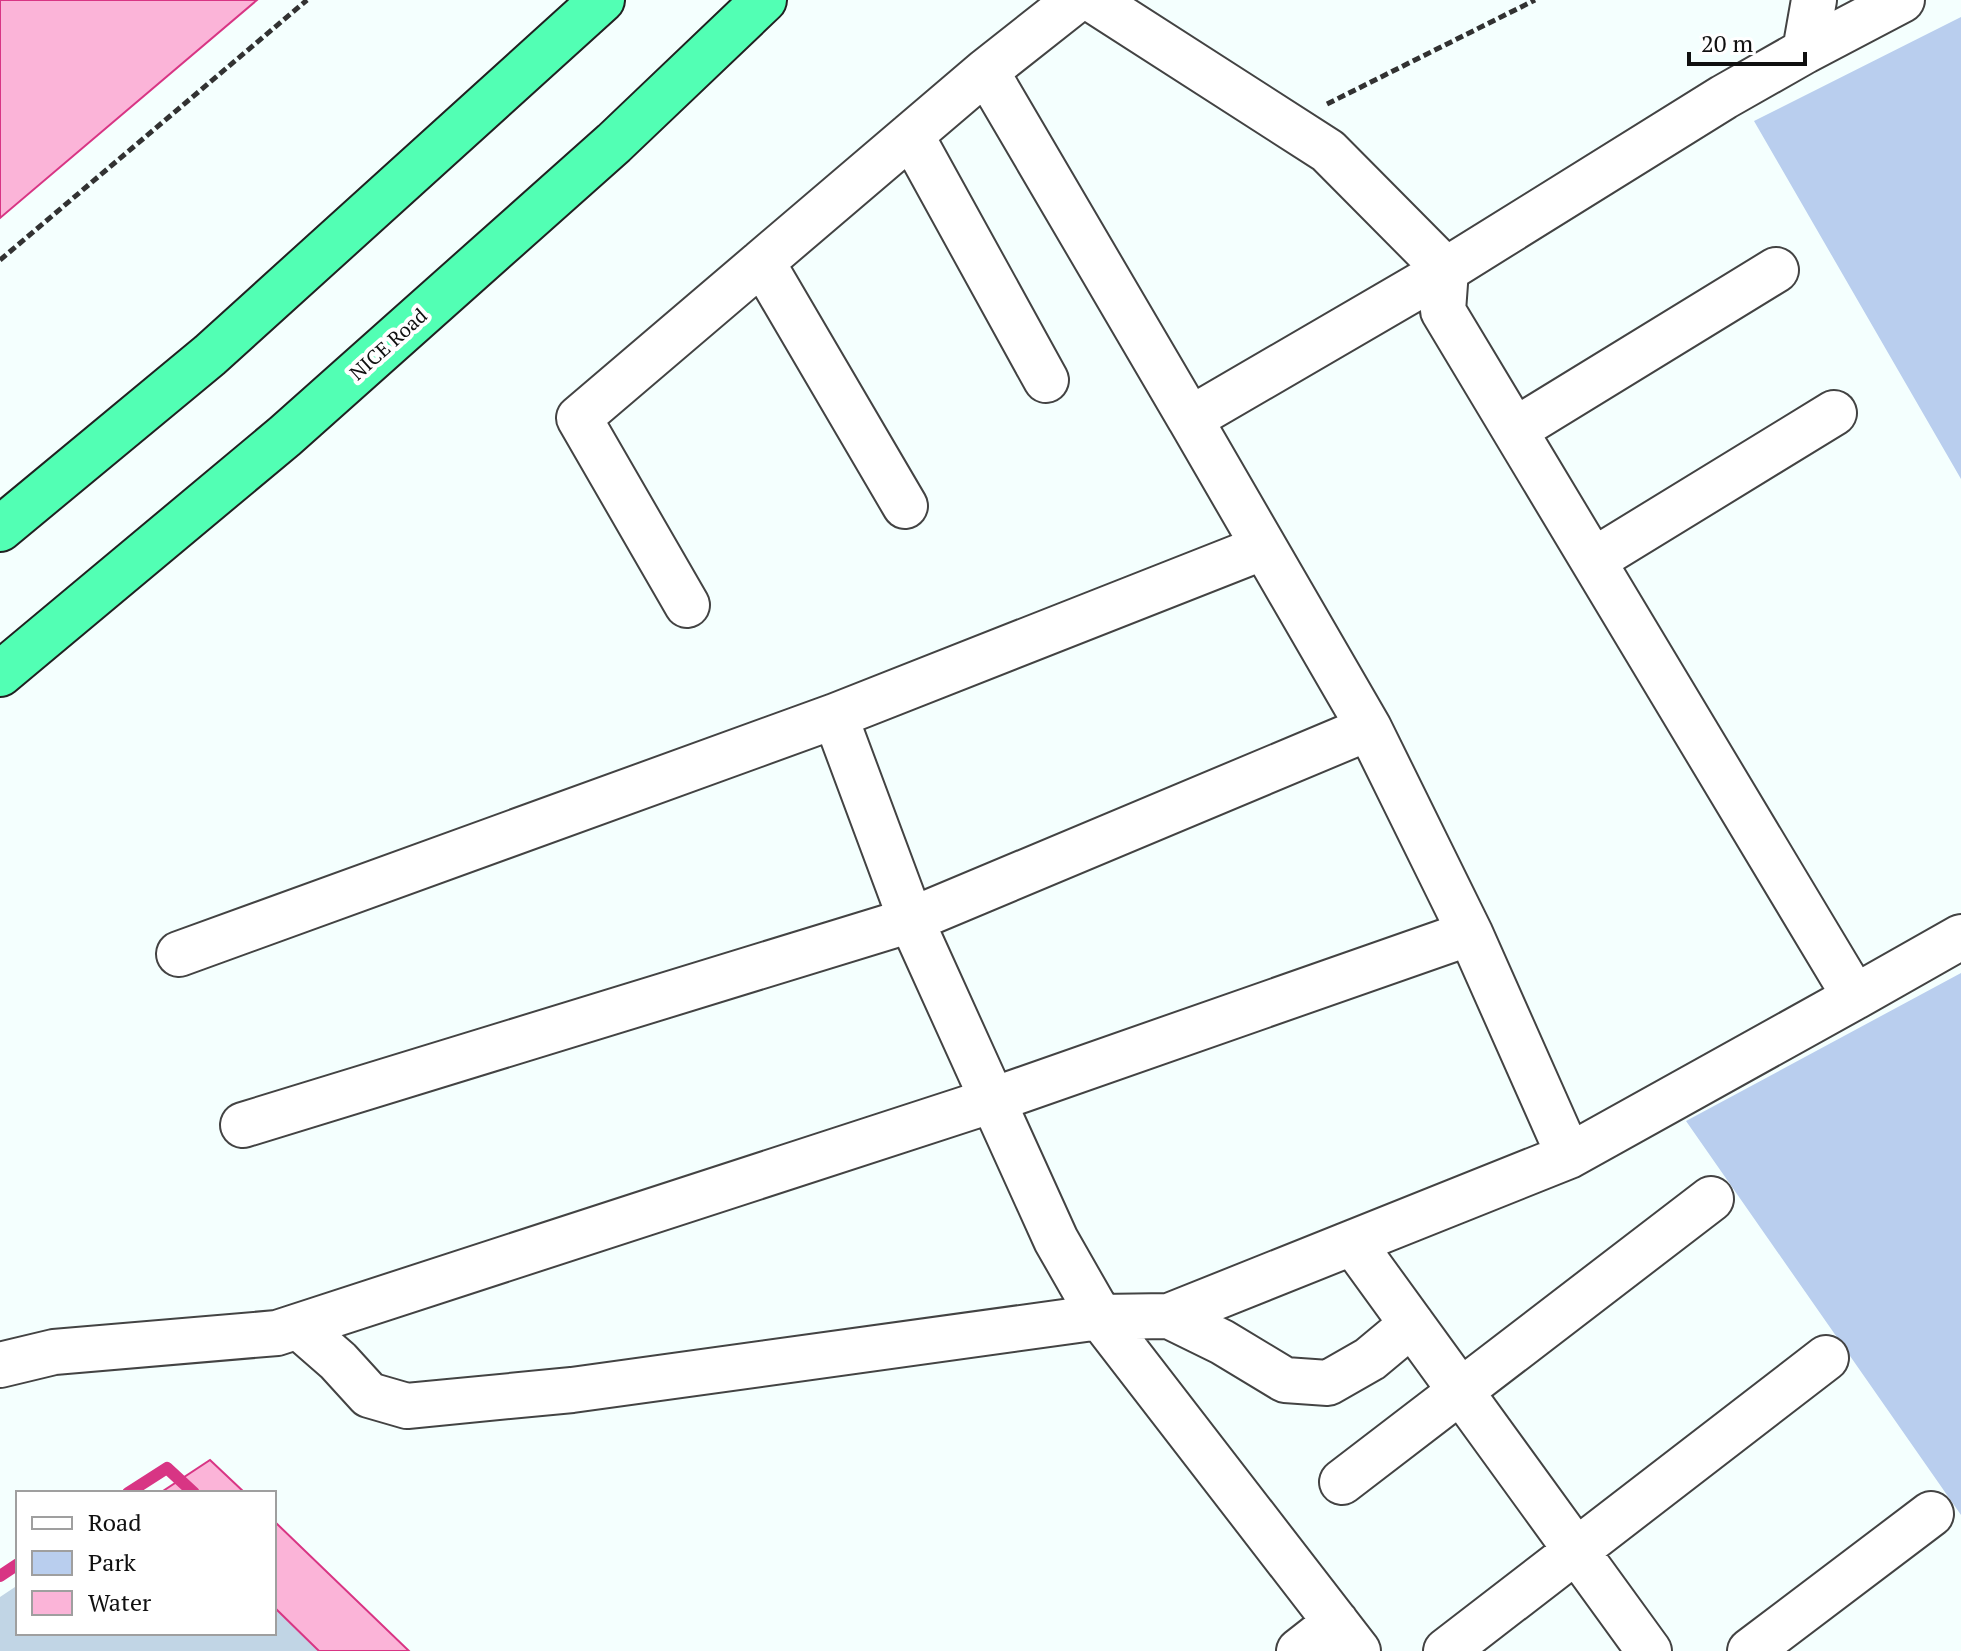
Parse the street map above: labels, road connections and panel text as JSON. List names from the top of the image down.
{
  "streets": {
    "highway": ["NICE Road"]
  },
  "legend": ["Road", "Park", "Water"],
  "scale_bar": "20 m"
}
